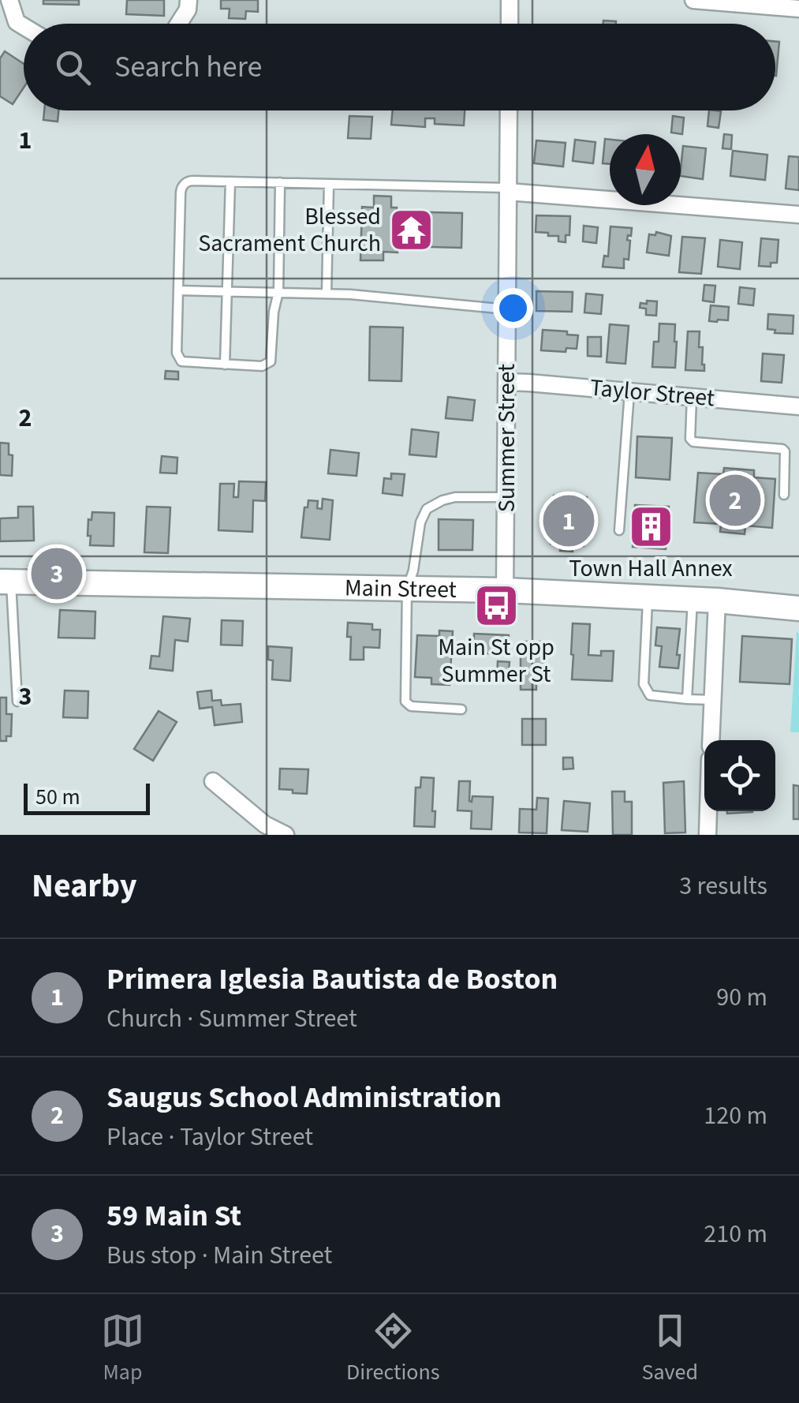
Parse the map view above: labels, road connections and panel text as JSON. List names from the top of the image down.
{
  "streets": {
    "main road": ["Main Street"],
    "street": ["Taylor Street", "Summer Street"]
  },
  "crossings": [
    ["Taylor Street", "Summer Street"],
    ["Summer Street", "Main Street"]
  ],
  "places": {
    "temple": ["Blessed Sacrament Church"],
    "building": ["Town Hall Annex"],
    "bus stop": ["Main St opp Summer St"]
  },
  "scale_bar": "50 m",
  "north": "top",
  "page": {
    "search": "Search here",
    "pins": ["2", "1", "3"],
    "scale": "50 m",
    "heading": ["Nearby", "3 results"],
    "list": [
      {
        "mark": "1",
        "name": "Primera Iglesia Bautista de Boston",
        "note": "Church · Summer Street",
        "value": "90 m"
      },
      {
        "mark": "2",
        "name": "Saugus School Administration",
        "note": "Place · Taylor Street",
        "value": "120 m"
      },
      {
        "mark": "3",
        "name": "59 Main St",
        "note": "Bus stop · Main Street",
        "value": "210 m"
      }
    ],
    "nav": ["Map", "Directions", "Saved"]
  },
  "grid": {
    "rows": ["1", "2", "3"]
  }
}
